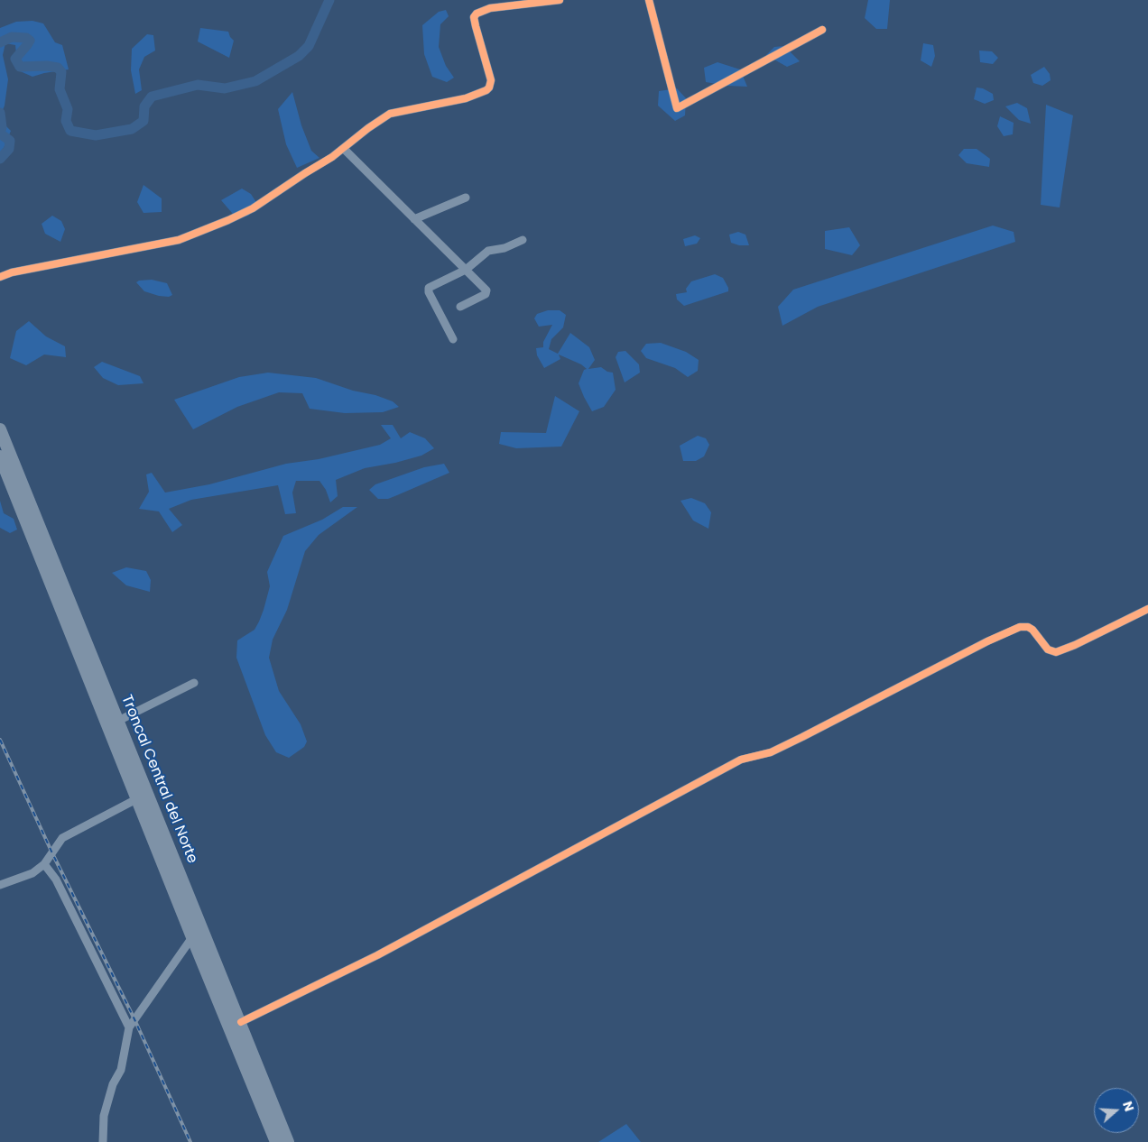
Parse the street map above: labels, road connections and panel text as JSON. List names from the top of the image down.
{
  "streets": {
    "highway": ["Troncal Central del Norte"]
  },
  "north": "right"
}
